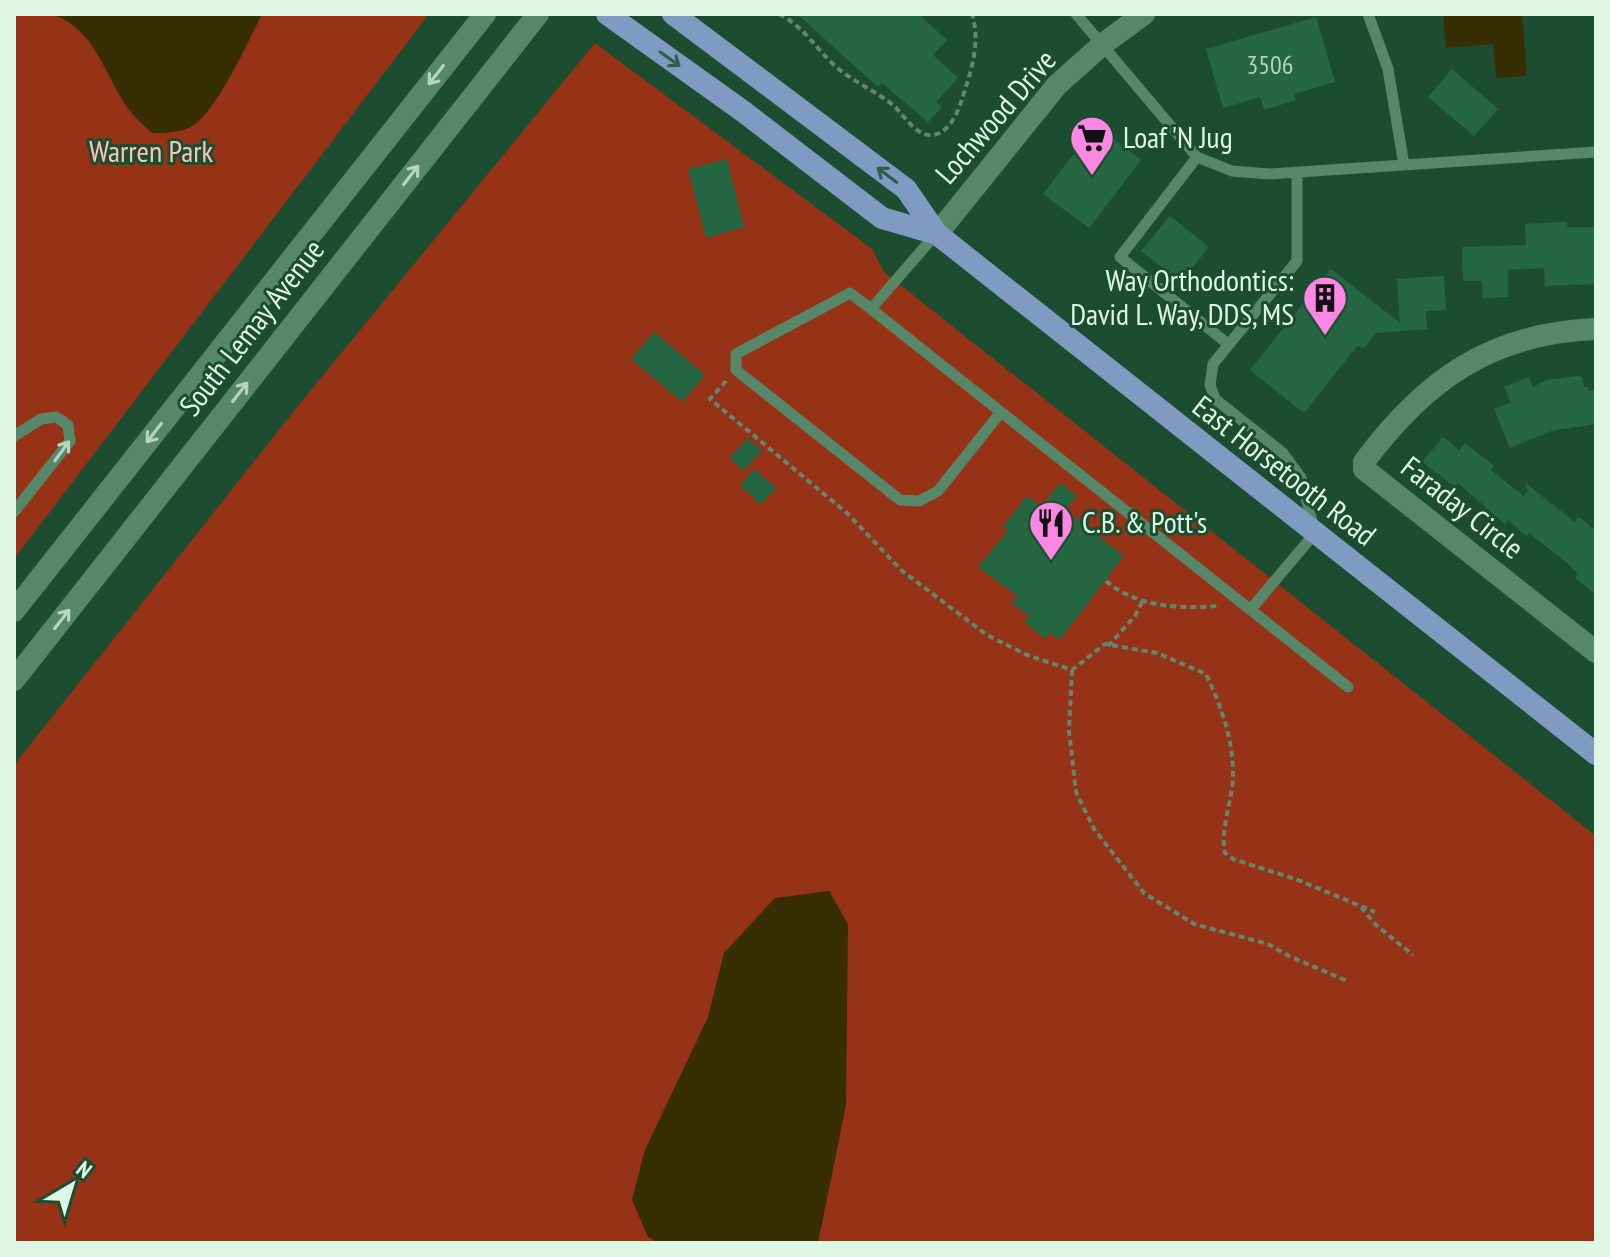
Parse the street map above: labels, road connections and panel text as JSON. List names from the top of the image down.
{
  "streets": {
    "main road": [
      "Lochwood Drive",
      "South Lemay Avenue",
      "East Horsetooth Road",
      "Faraday Circle"
    ]
  },
  "crossings": [
    ["Lochwood Drive", "East Horsetooth Road"]
  ],
  "parks": ["Warren Park"],
  "places": {
    "supermarket": ["Loaf 'N Jug"],
    "building": ["Way Orthodontics: David L. Way, DDS, MS"],
    "restaurant": ["C.B. & Pott's"]
  },
  "house_numbers": ["3506"],
  "north": "top right"
}
